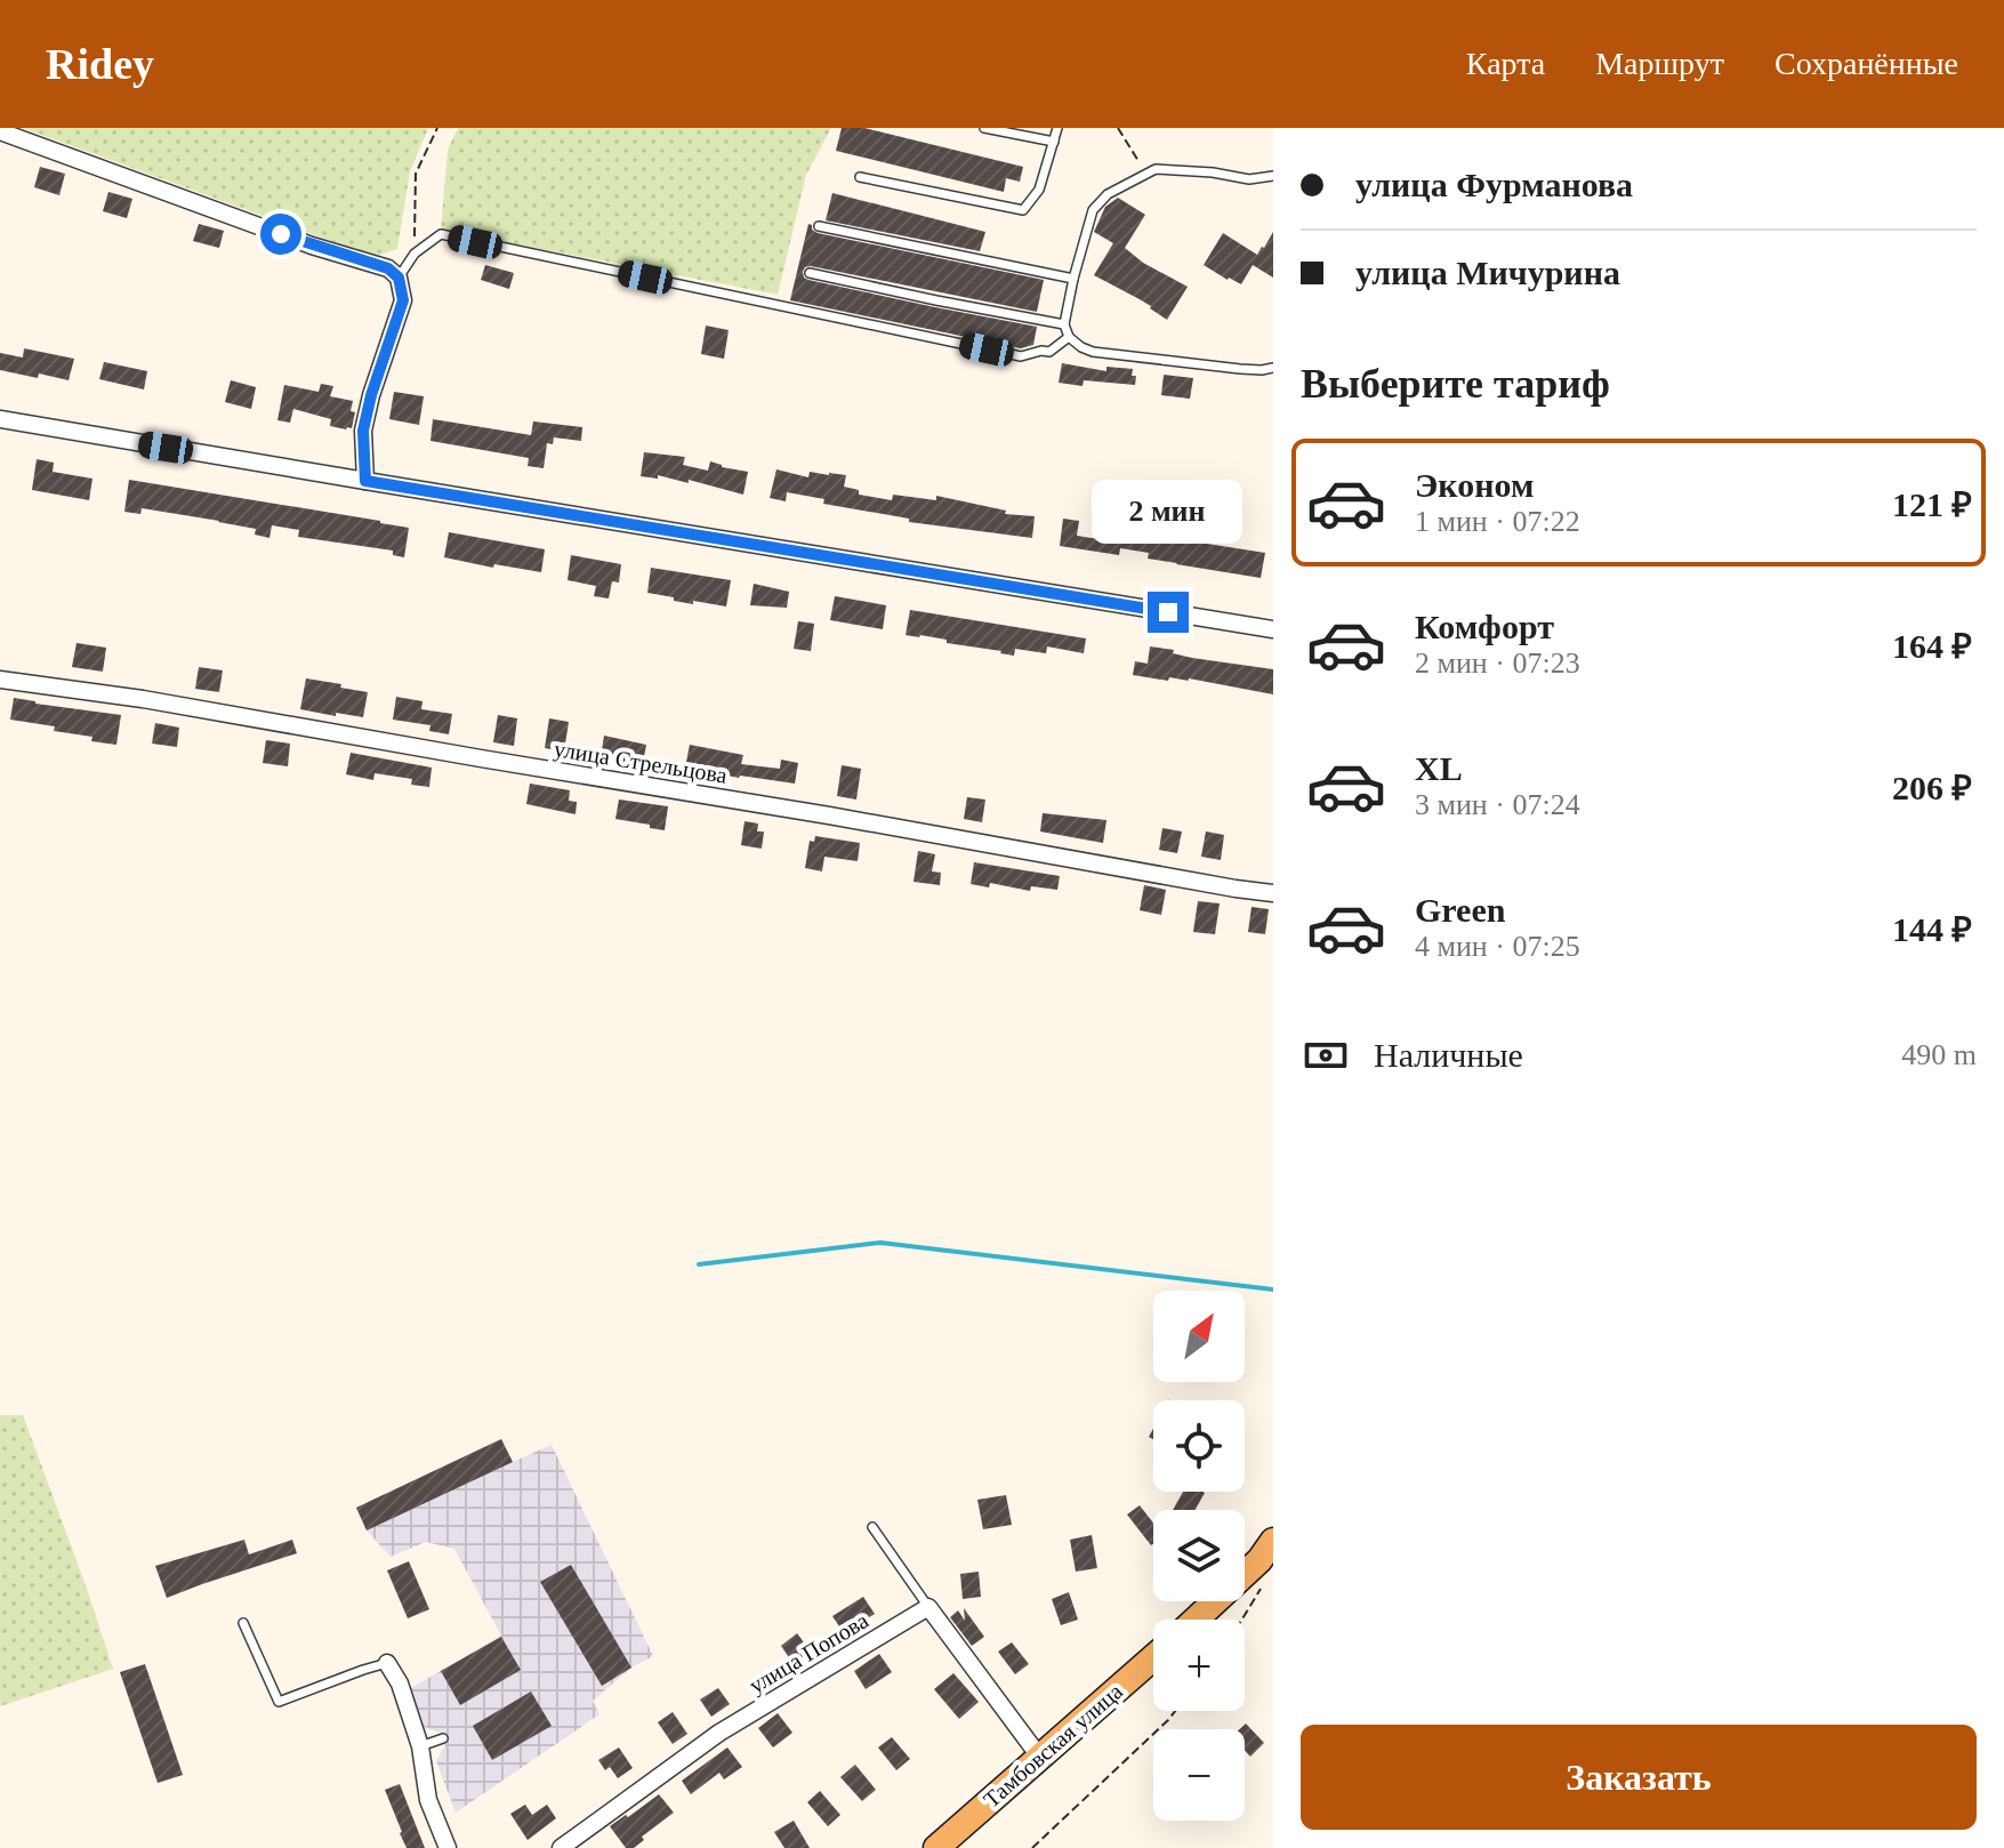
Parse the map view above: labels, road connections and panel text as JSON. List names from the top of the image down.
{
  "streets": {
    "main road": ["Тамбовская улица"],
    "street": ["улица Стрельцова", "улица Попова"]
  },
  "north": "top right",
  "page": {
    "header": "Ridey",
    "nav": ["Карта", "Маршрут", "Сохранённые"],
    "banner": ["улица Фурманова", "улица Мичурина"],
    "heading": "Выберите тариф",
    "list": [
      {
        "name": "Эконом",
        "note": "1 мин · 07:22",
        "value": "121 ₽"
      },
      {
        "name": "Комфорт",
        "note": "2 мин · 07:23",
        "value": "164 ₽"
      },
      {
        "name": "XL",
        "note": "3 мин · 07:24",
        "value": "206 ₽"
      },
      {
        "name": "Green",
        "note": "4 мин · 07:25",
        "value": "144 ₽"
      }
    ],
    "bubble": "2 мин",
    "pay": ["Наличные", "490 m"],
    "map_buttons": ["+", "−"],
    "buttons": "Заказать"
  }
}
